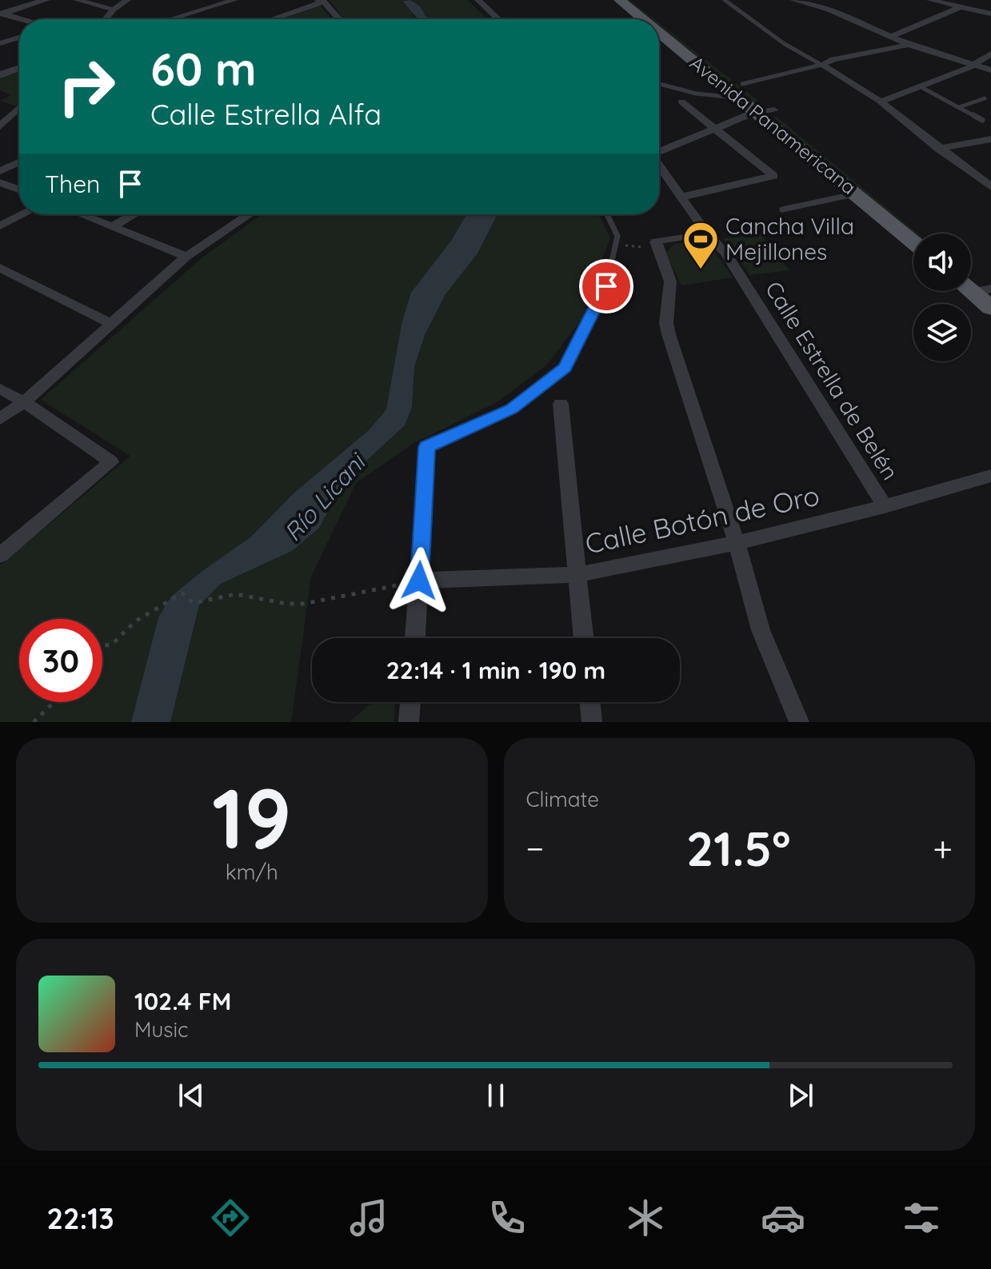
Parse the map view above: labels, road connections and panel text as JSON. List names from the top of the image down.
{
  "streets": {
    "main road": ["Avenida Panamericana"],
    "street": ["Calle Estrella de Belén", "Calle Botón de Oro"]
  },
  "crossings": [
    ["Calle Estrella de Belén", "Calle Botón de Oro"]
  ],
  "water": ["Río Licani"],
  "places": {
    "sports": ["Cancha Villa Mejillones"]
  },
  "page": {
    "turn": ["60 m", "Calle Estrella Alfa"],
    "then": "Then",
    "limit": "30",
    "trip": "22:14 · 1 min · 190 m",
    "tile": [
      ["19", "km/h"],
      "Climate"
    ],
    "heat": ["−", "21.5°", "+"],
    "song": ["102.4 FM", "Music"],
    "tabs": "22:13"
  }
}
